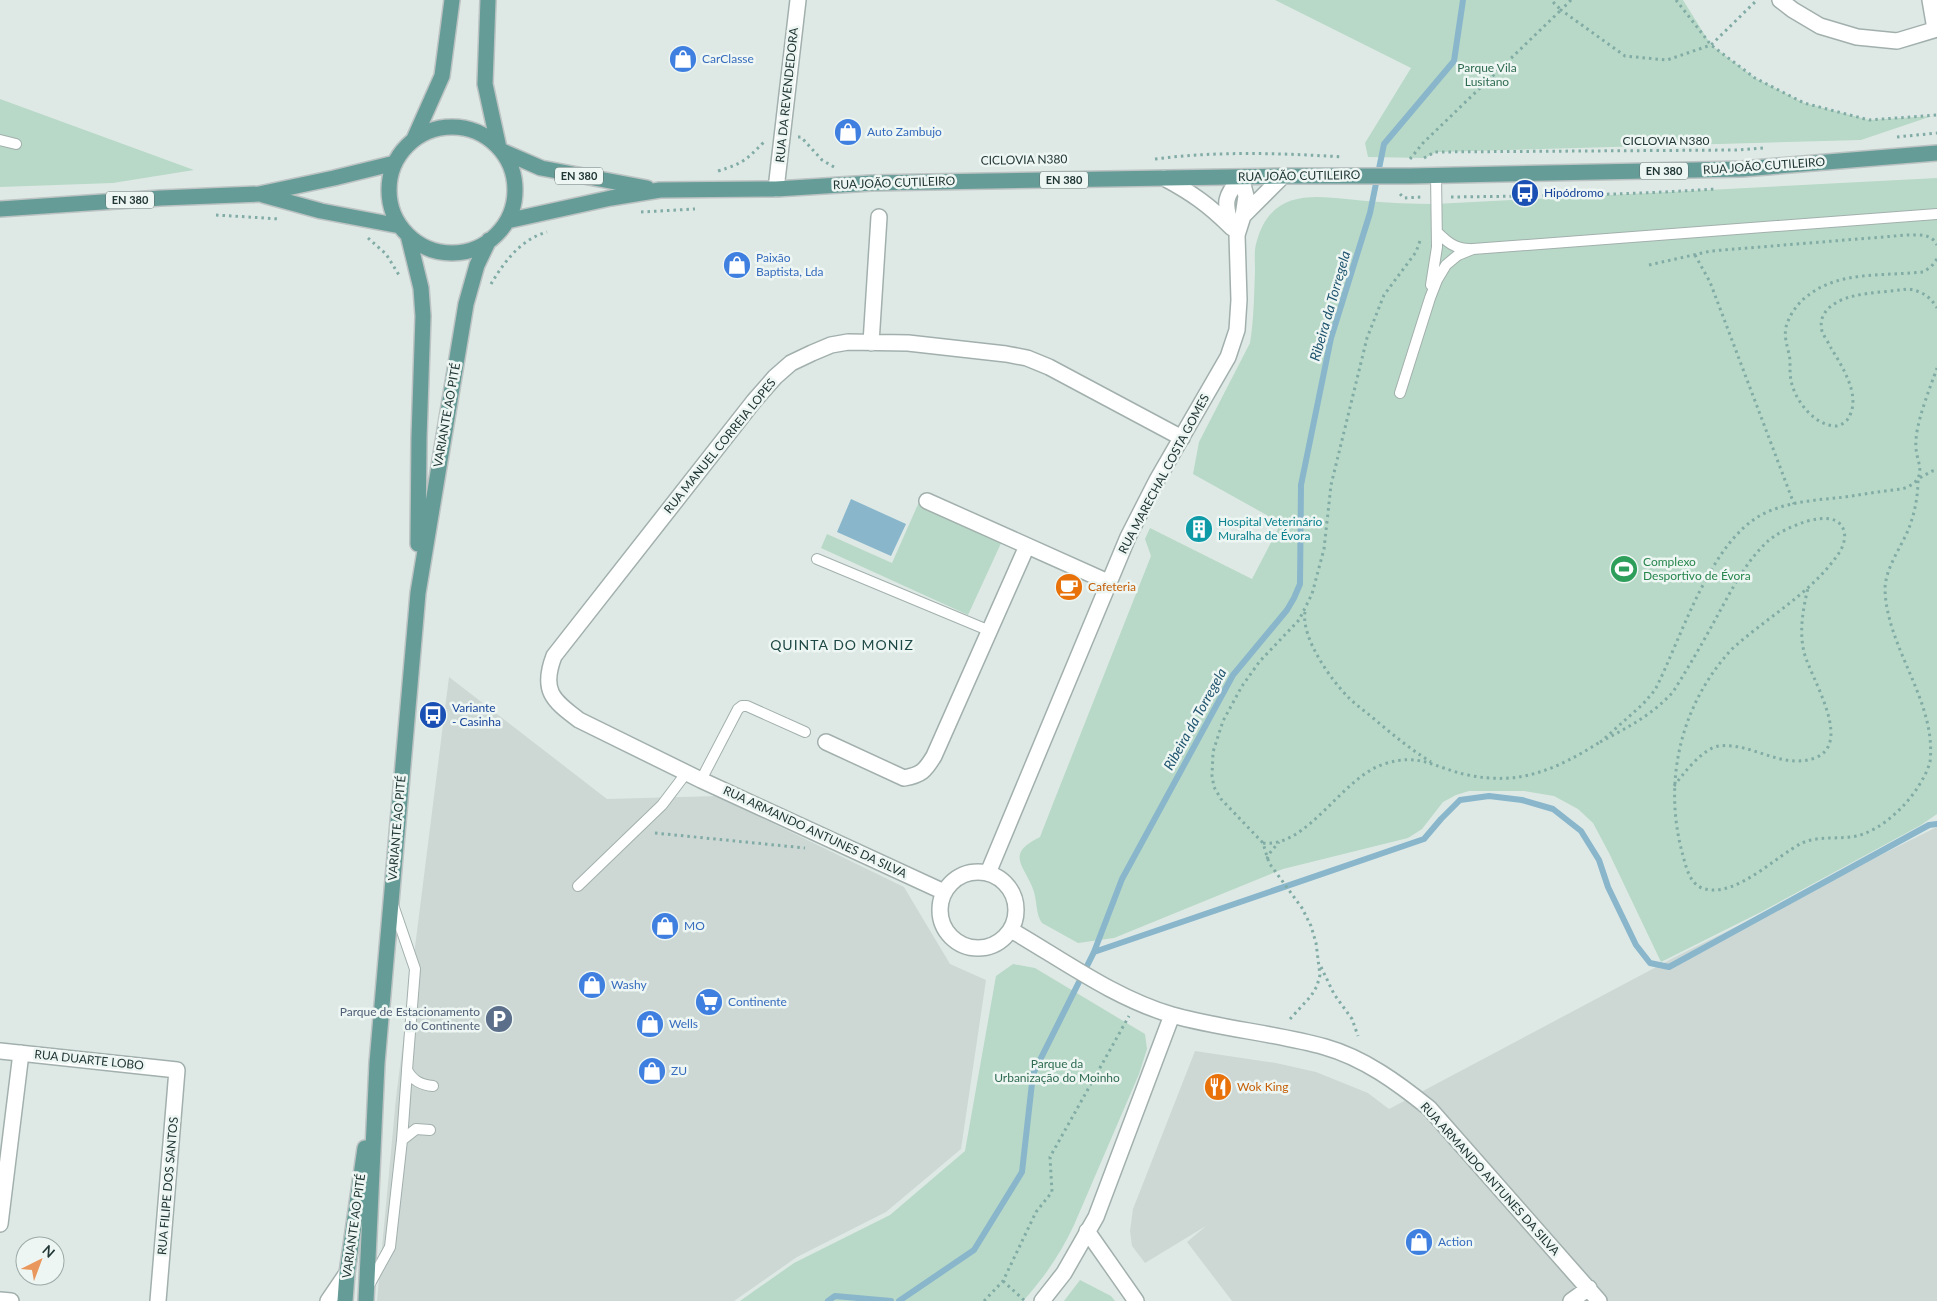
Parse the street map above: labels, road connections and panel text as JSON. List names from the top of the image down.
{
  "streets": {
    "main road": ["RUA JOÃO CUTILEIRO", "EN 380", "VARIANTE AO PITÉ"],
    "street": [
      "RUA DA REVENDEDORA",
      "RUA MANUEL CORREIA LOPES",
      "RUA MARECHAL COSTA GOMES",
      "RUA ARMANDO ANTUNES DA SILVA",
      "RUA DUARTE LOBO",
      "RUA FILIPE DOS SANTOS"
    ],
    "path": ["CICLOVIA N380"]
  },
  "crossings": [
    ["RUA DA REVENDEDORA", "RUA JOÃO CUTILEIRO"],
    ["RUA JOÃO CUTILEIRO", "EN 380"],
    ["RUA JOÃO CUTILEIRO", "VARIANTE AO PITÉ"],
    ["EN 380", "VARIANTE AO PITÉ"],
    ["RUA MANUEL CORREIA LOPES", "RUA MARECHAL COSTA GOMES"],
    ["RUA MANUEL CORREIA LOPES", "RUA ARMANDO ANTUNES DA SILVA"],
    ["RUA MARECHAL COSTA GOMES", "RUA ARMANDO ANTUNES DA SILVA"],
    ["RUA DUARTE LOBO", "RUA FILIPE DOS SANTOS"]
  ],
  "districts": ["QUINTA DO MONIZ"],
  "water": ["Ribeira da Torregela"],
  "parks": ["Parque Vila Lusitano", "Parque da Urbanização do Moinho"],
  "places": {
    "shop": [
      "CarClasse",
      "Auto Zambujo",
      "Paixão Baptista, Lda",
      "MO",
      "Washy",
      "Wells",
      "ZU",
      "Action"
    ],
    "bus stop": ["Hipódromo", "Variante - Casinha"],
    "building": ["Hospital Veterinário Muralha de Évora"],
    "sports": ["Complexo Desportivo de Évora"],
    "cafe": ["Cafeteria"],
    "supermarket": ["Continente"],
    "parking": ["Parque de Estacionamento do Continente"],
    "restaurant": ["Wok King"]
  },
  "north": "top right"
}
